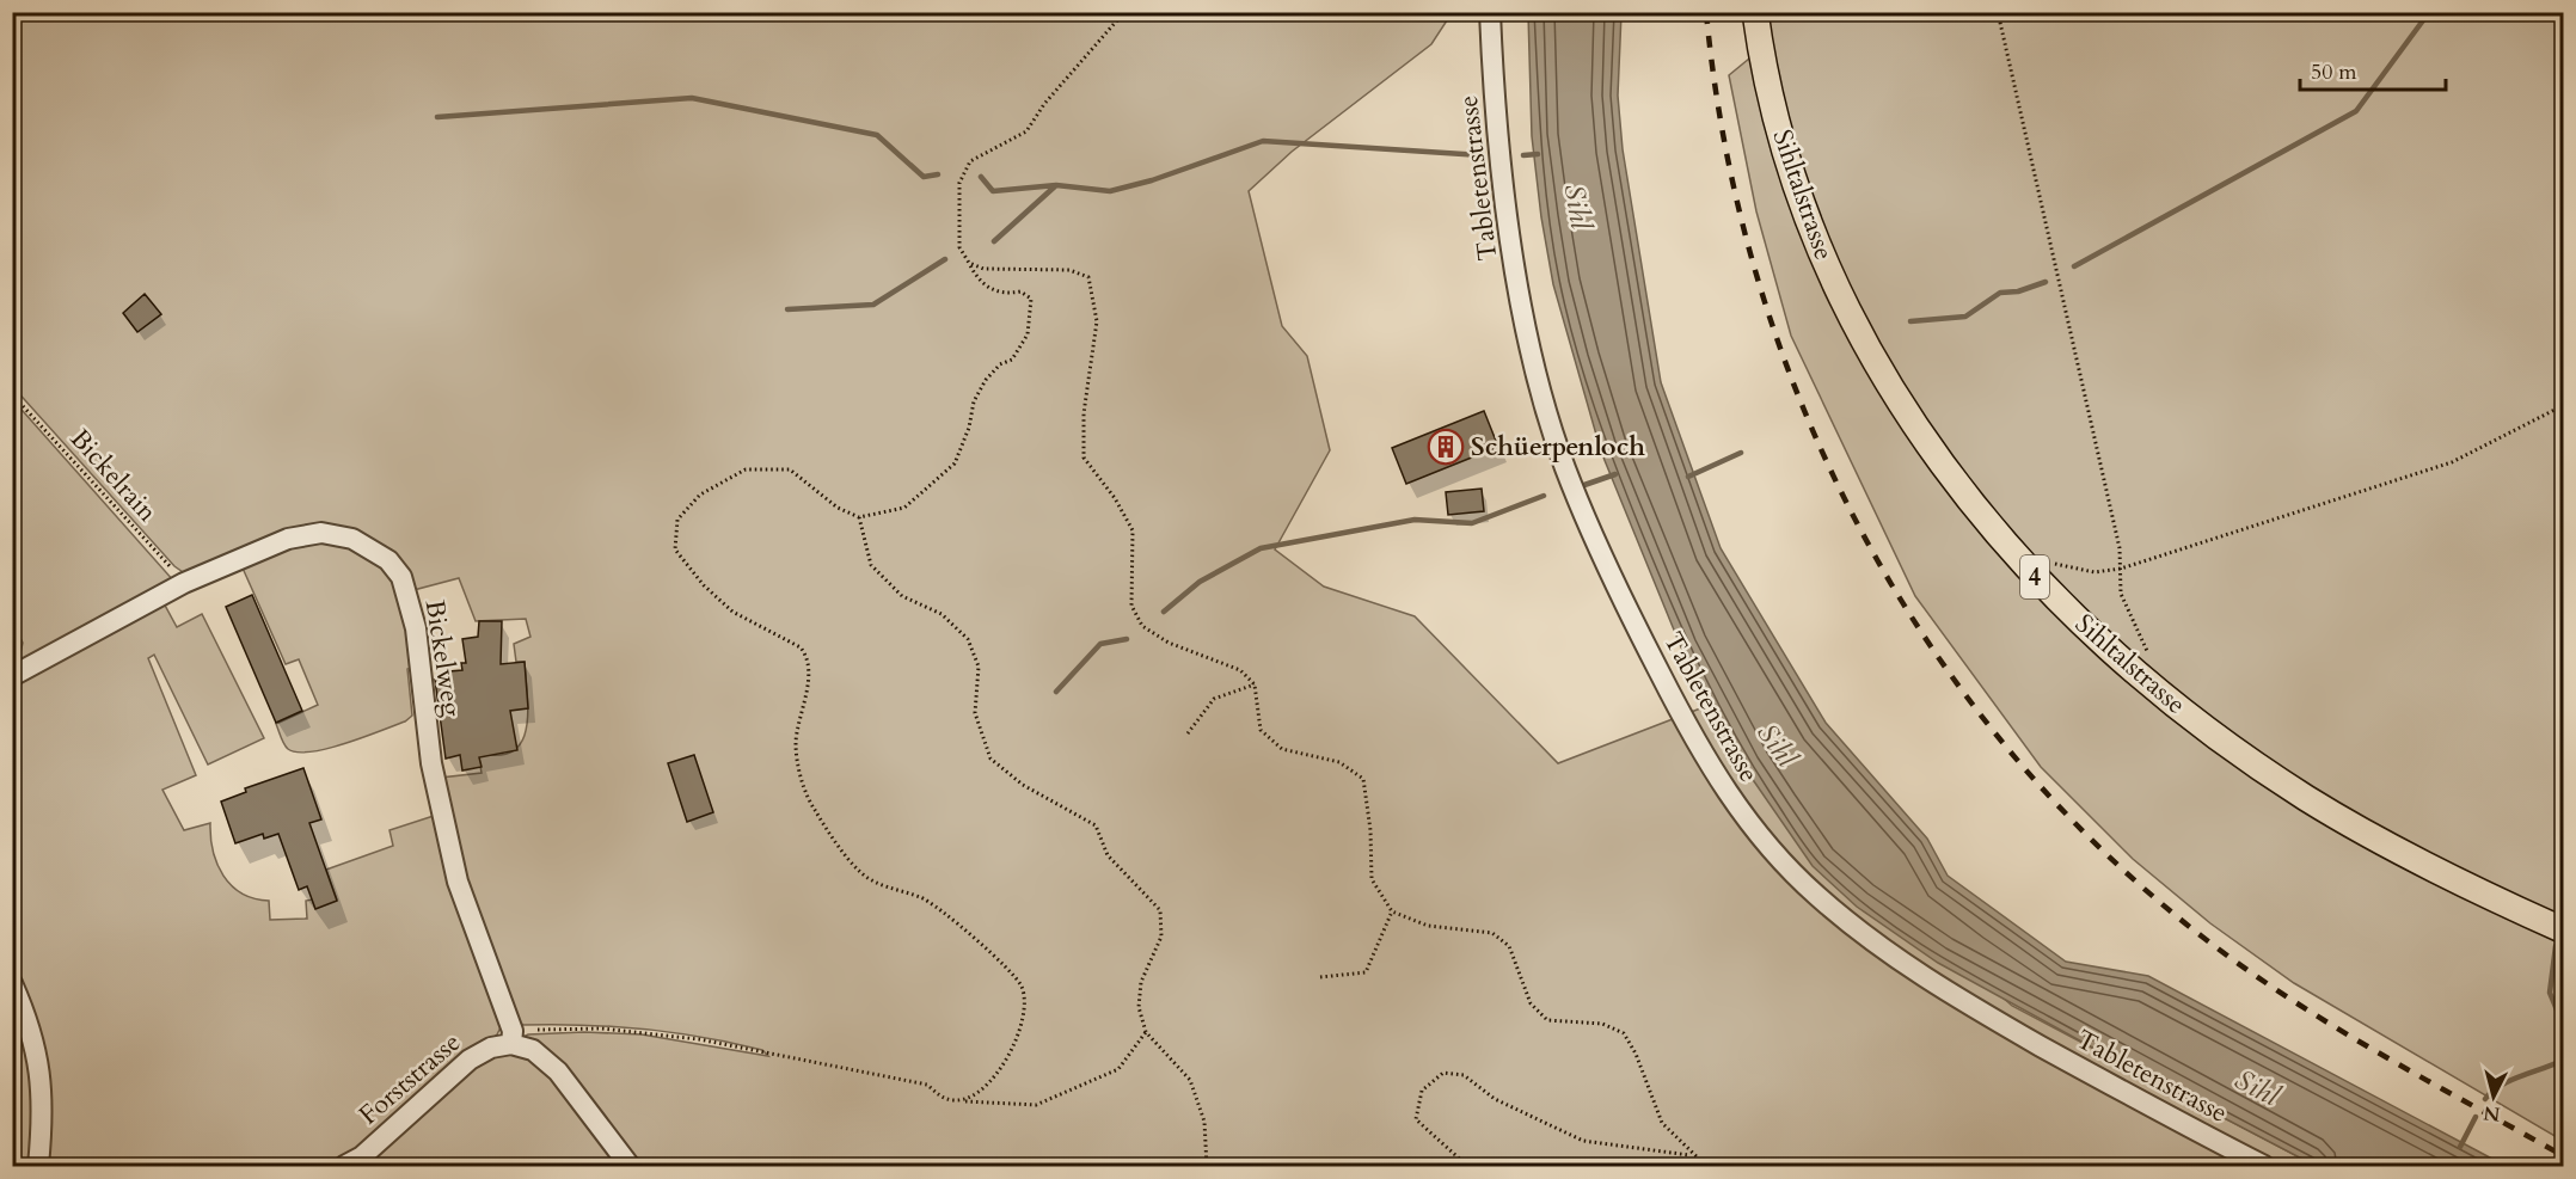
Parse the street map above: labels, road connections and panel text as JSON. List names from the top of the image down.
{
  "streets": {
    "main road": ["Sihltalstrasse", "4"],
    "street": ["Tabletenstrasse", "Bickelweg", "Forststrasse"],
    "path": ["Bickelrain"]
  },
  "crossings": [
    ["Bickelrain", "Bickelweg"],
    ["Bickelweg", "Forststrasse"]
  ],
  "water": ["Sihl"],
  "places": {
    "building": ["Schüerpenloch"]
  },
  "scale_bar": "50 m",
  "north": "bottom"
}
